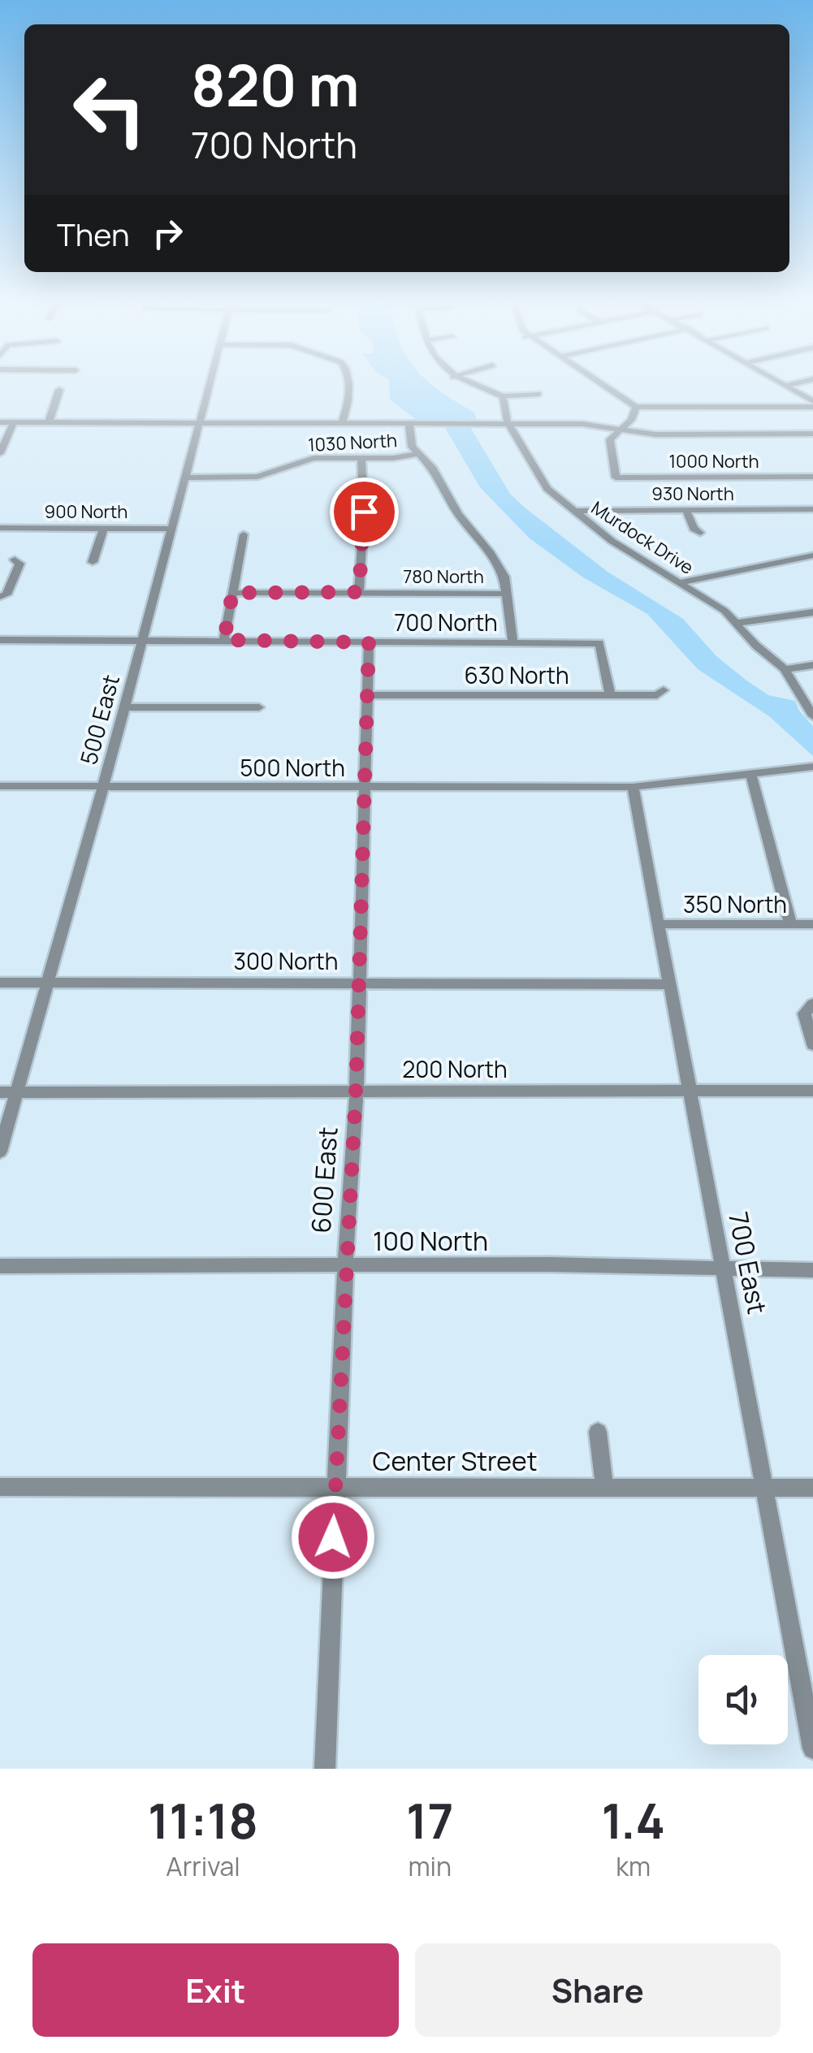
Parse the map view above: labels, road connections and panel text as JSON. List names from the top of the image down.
{
  "streets": {
    "street": [
      "1030 North",
      "1000 North",
      "930 North",
      "900 North",
      "Murdock Drive",
      "780 North",
      "700 North",
      "630 North",
      "500 East",
      "500 North",
      "350 North",
      "300 North",
      "200 North",
      "600 East",
      "100 North",
      "700 East",
      "Center Street"
    ]
  },
  "crossings": [
    ["1030 North", "500 East"],
    ["930 North", "Murdock Drive"],
    ["900 North", "500 East"],
    ["700 North", "630 North"],
    ["700 North", "500 East"],
    ["700 North", "600 East"],
    ["630 North", "600 East"],
    ["500 East", "500 North"],
    ["500 East", "300 North"],
    ["500 East", "200 North"],
    ["500 North", "600 East"],
    ["500 North", "700 East"],
    ["350 North", "700 East"],
    ["300 North", "600 East"],
    ["300 North", "700 East"],
    ["200 North", "600 East"],
    ["200 North", "700 East"],
    ["600 East", "100 North"],
    ["600 East", "Center Street"],
    ["100 North", "700 East"],
    ["700 East", "Center Street"]
  ],
  "page": {
    "turn": ["820 m", "700 North"],
    "then": "Then",
    "eta": [
      "11:18",
      "Arrival",
      "17",
      "min",
      "1.4",
      "km"
    ],
    "buttons": ["Exit", "Share"]
  }
}
